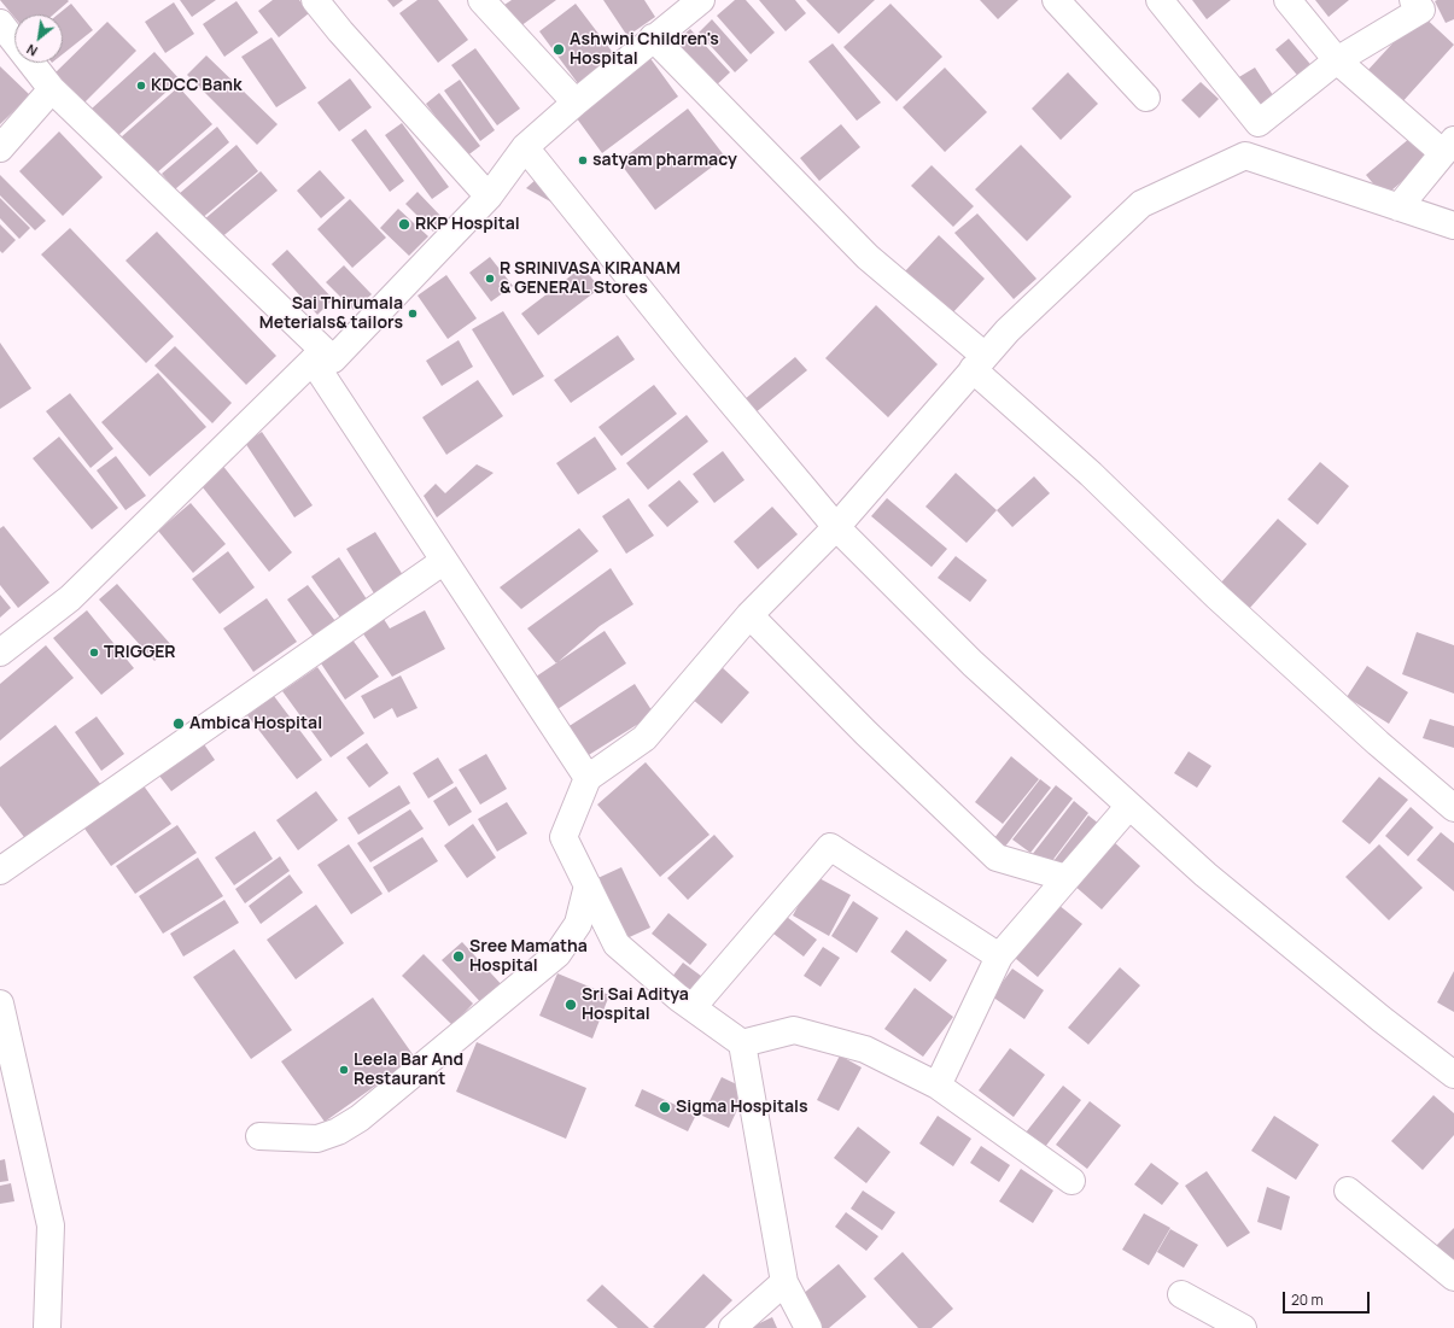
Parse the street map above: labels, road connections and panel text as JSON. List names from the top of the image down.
{
  "places": [
    "Ashwini Children's Hospital",
    "KDCC Bank",
    "satyam pharmacy",
    "RKP Hospital",
    "R SRINIVASA KIRANAM & GENERAL Stores",
    "Sai Thirumala Meterials& tailors",
    "TRIGGER",
    "Ambica Hospital",
    "Sree Mamatha Hospital",
    "Sri Sai Aditya Hospital",
    "Leela Bar And Restaurant",
    "Sigma Hospitals"
  ],
  "scale_bar": "20 m",
  "north": "bottom left"
}
